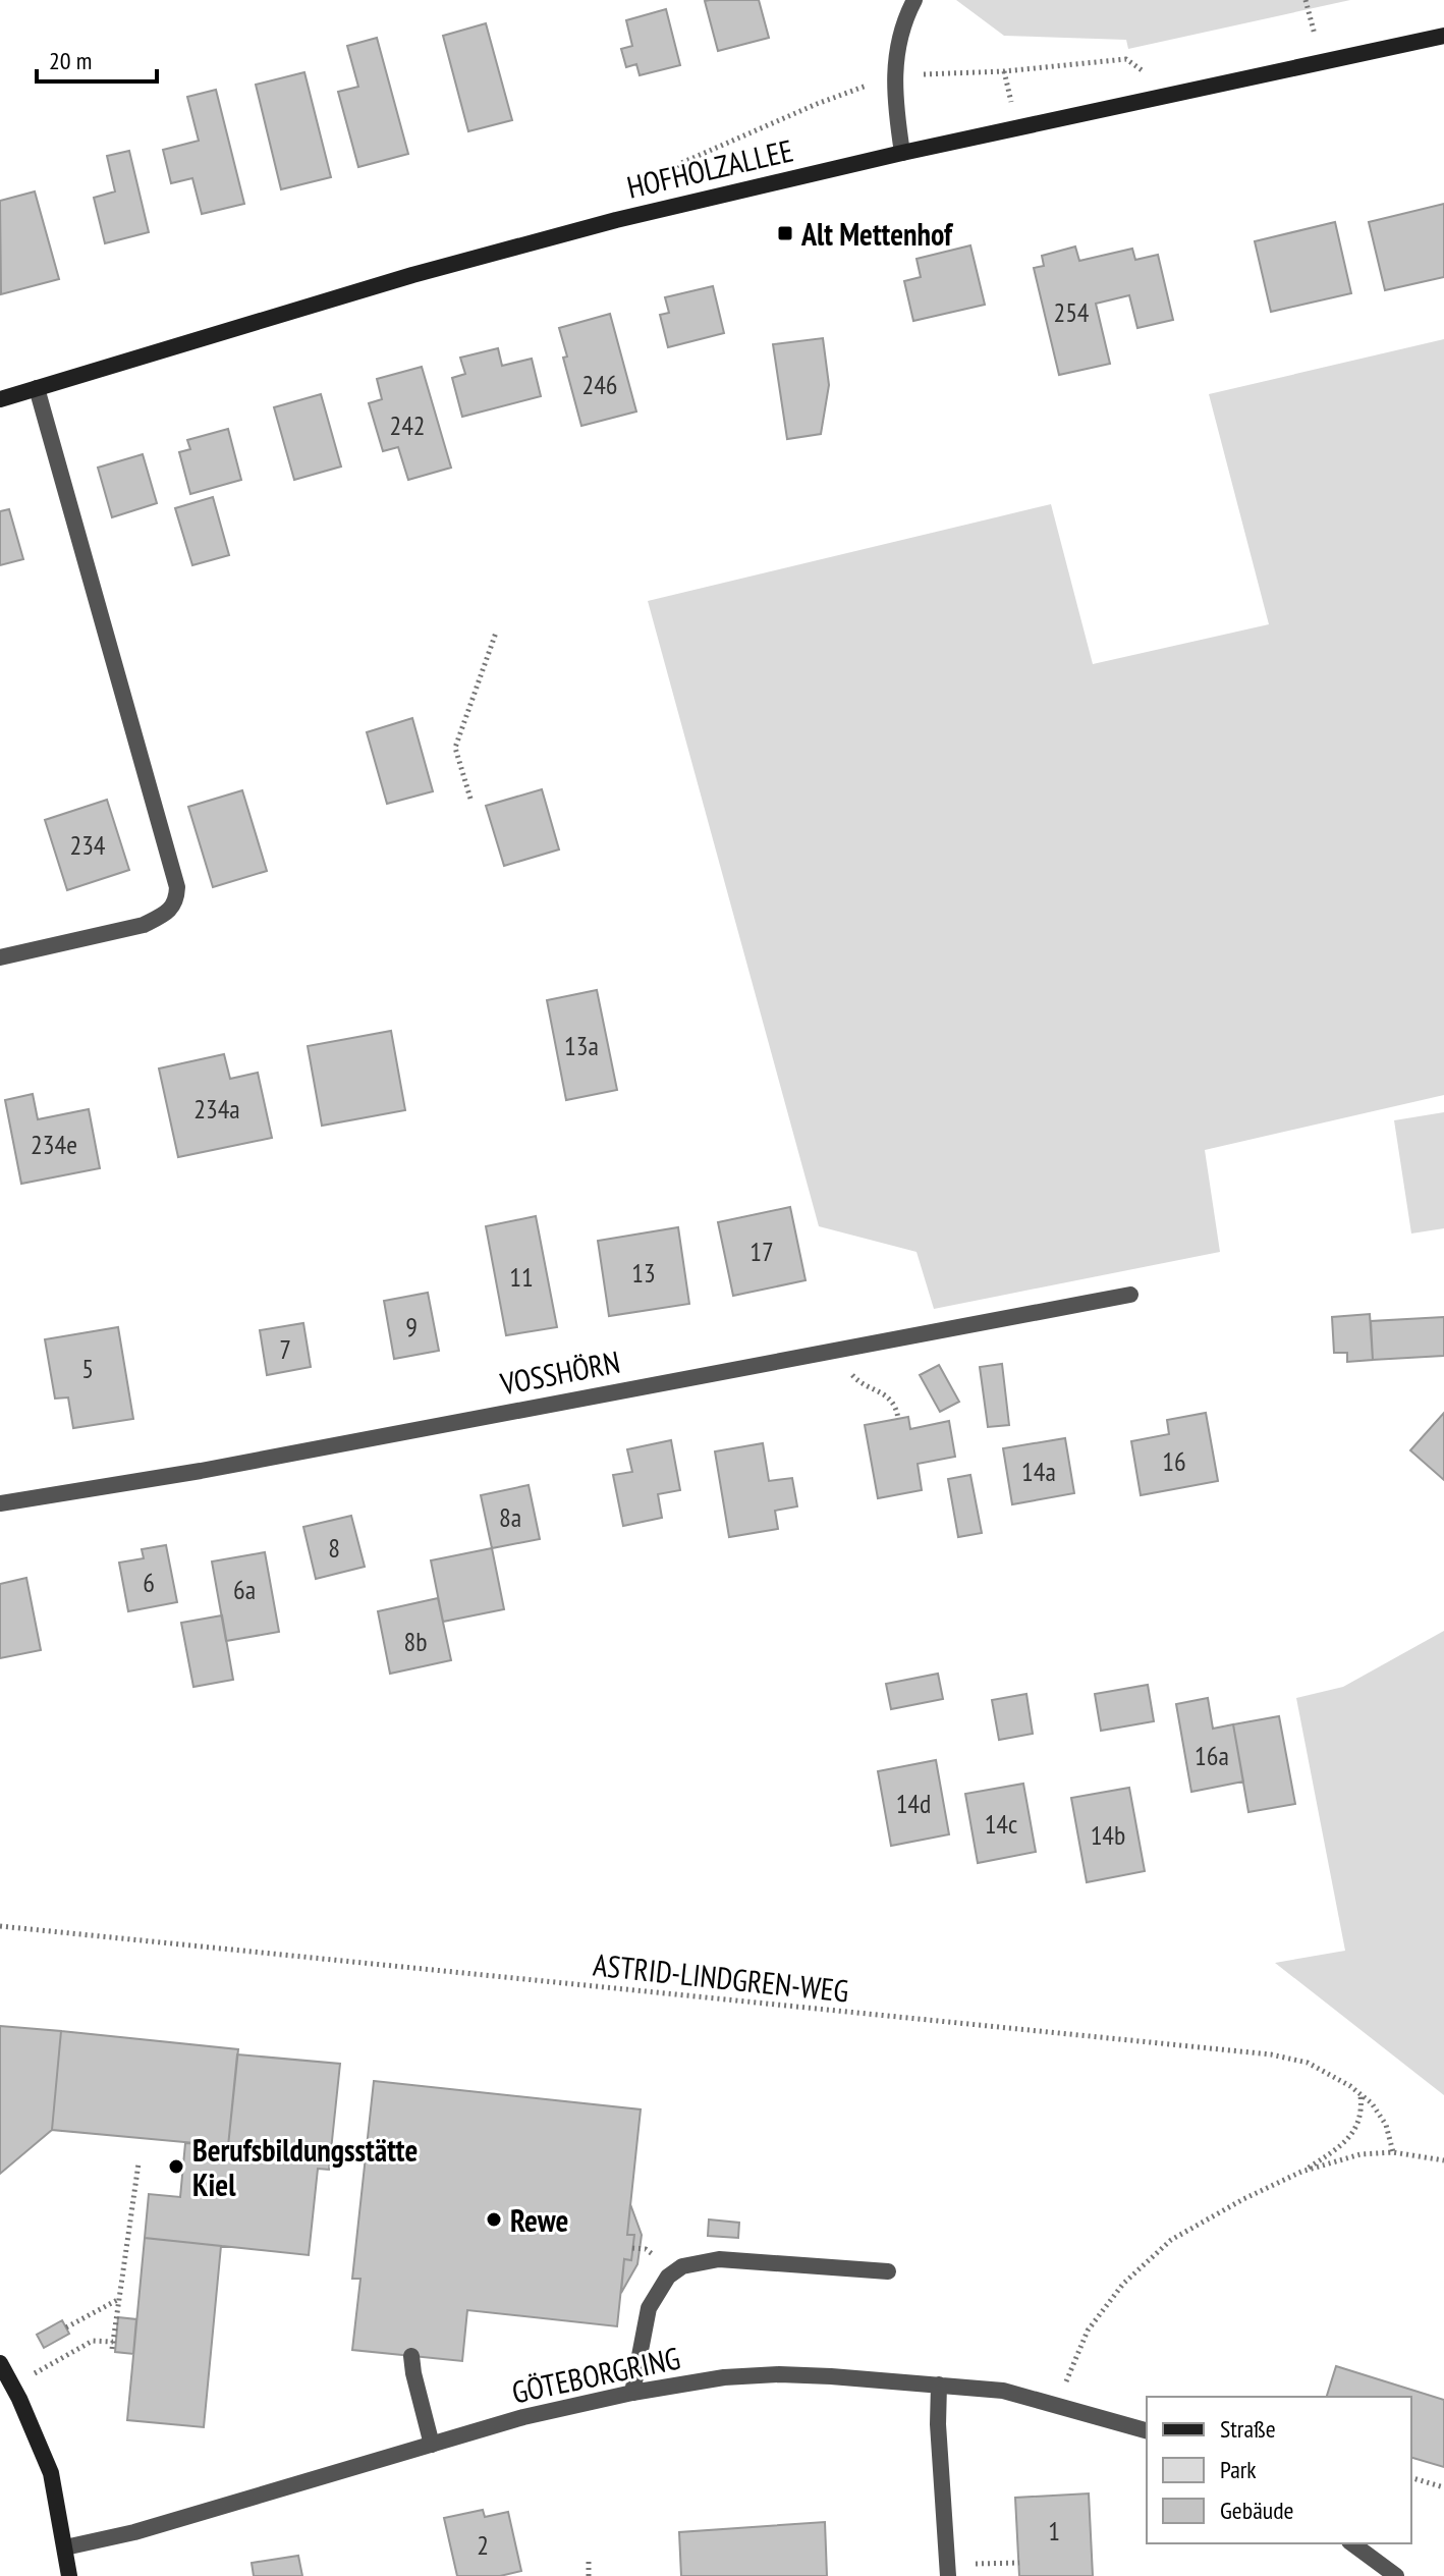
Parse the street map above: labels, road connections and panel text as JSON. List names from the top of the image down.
{
  "streets": {
    "street": ["HOFHOLZALLEE", "VOSSHÖRN", "GÖTEBORGRING"],
    "path": ["ASTRID-LINDGREN-WEG"]
  },
  "places": {
    "transit": ["Alt Mettenhof"],
    "other": ["Berufsbildungsstätte Kiel", "Rewe"]
  },
  "house_numbers": [
    "254",
    "246",
    "242",
    "234",
    "13a",
    "234a",
    "234e",
    "17",
    "13",
    "11",
    "9",
    "7",
    "5",
    "16",
    "14a",
    "8a",
    "8",
    "6",
    "6a",
    "8b",
    "16a",
    "14d",
    "14c",
    "14b",
    "1",
    "2"
  ],
  "legend": ["Straße", "Park", "Gebäude"],
  "scale_bar": "20 m"
}
